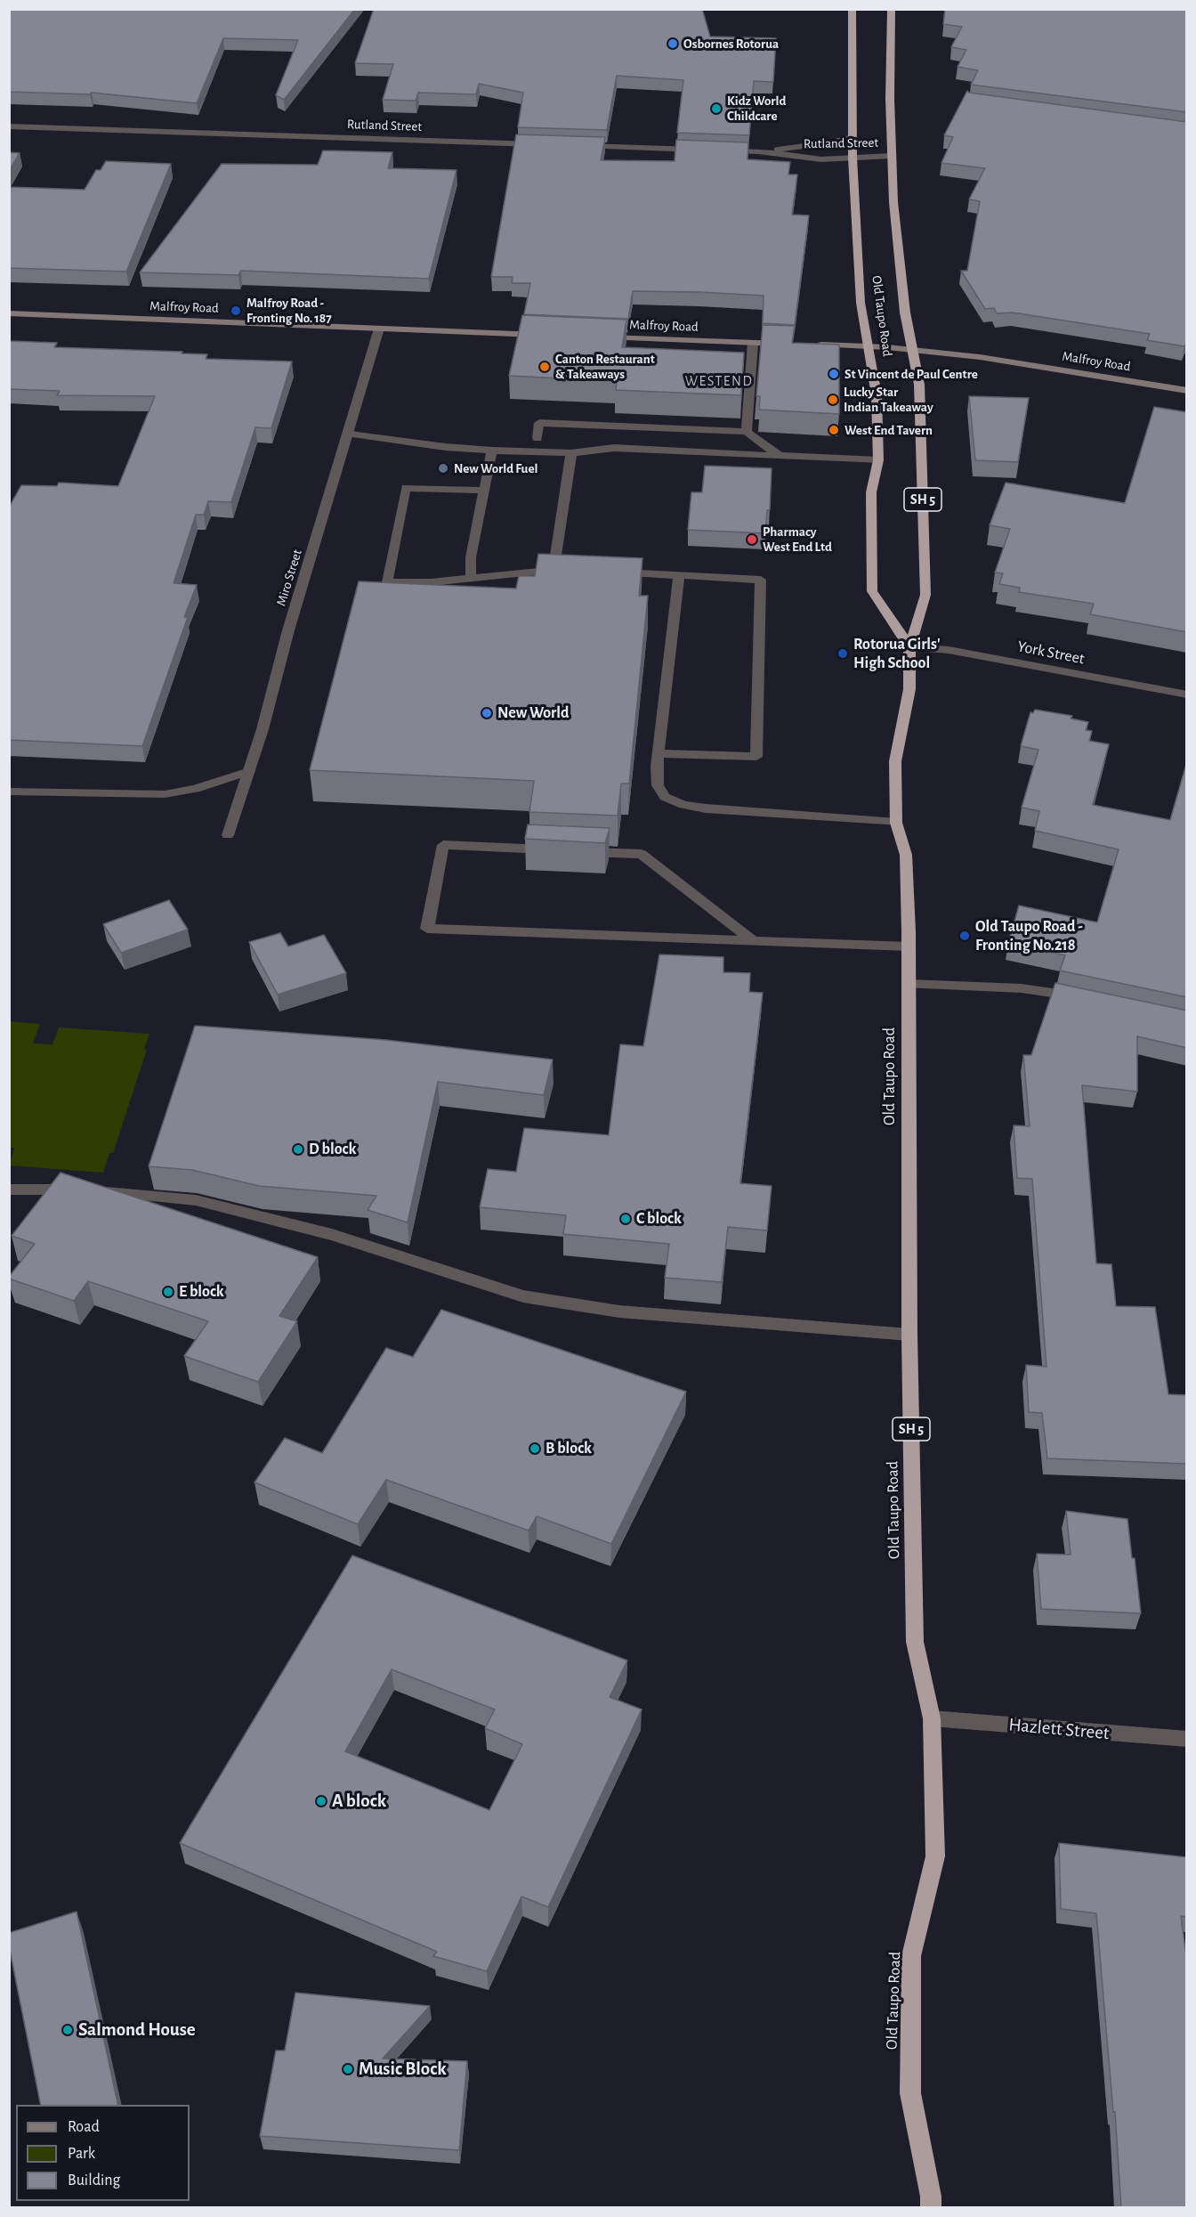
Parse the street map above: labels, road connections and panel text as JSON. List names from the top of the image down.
{
  "streets": {
    "highway": ["Old Taupo Road", "SH 5"],
    "main road": ["Malfroy Road"],
    "street": [
      "Rutland Street",
      "Miro Street",
      "York Street",
      "Hazlett Street"
    ]
  },
  "crossings": [
    ["Rutland Street", "Old Taupo Road"],
    ["Malfroy Road", "Old Taupo Road"],
    ["Malfroy Road", "Miro Street"],
    ["Old Taupo Road", "York Street"],
    ["Old Taupo Road", "Hazlett Street"]
  ],
  "districts": ["WESTEND"],
  "places": [
    "Osbornes Rotorua",
    "Kidz World Childcare",
    "Malfroy Road - Fronting No. 187",
    "Canton Restaurant & Takeaways",
    "St Vincent de Paul Centre",
    "Lucky Star Indian Takeaway",
    "West End Tavern",
    "New World Fuel",
    "Pharmacy West End Ltd",
    "Rotorua Girls' High School",
    "New World",
    "Old Taupo Road - Fronting No.218",
    "D block",
    "C block",
    "E block",
    "B block",
    "A block",
    "Salmond House",
    "Music Block"
  ],
  "legend": ["Road", "Park", "Building"]
}
